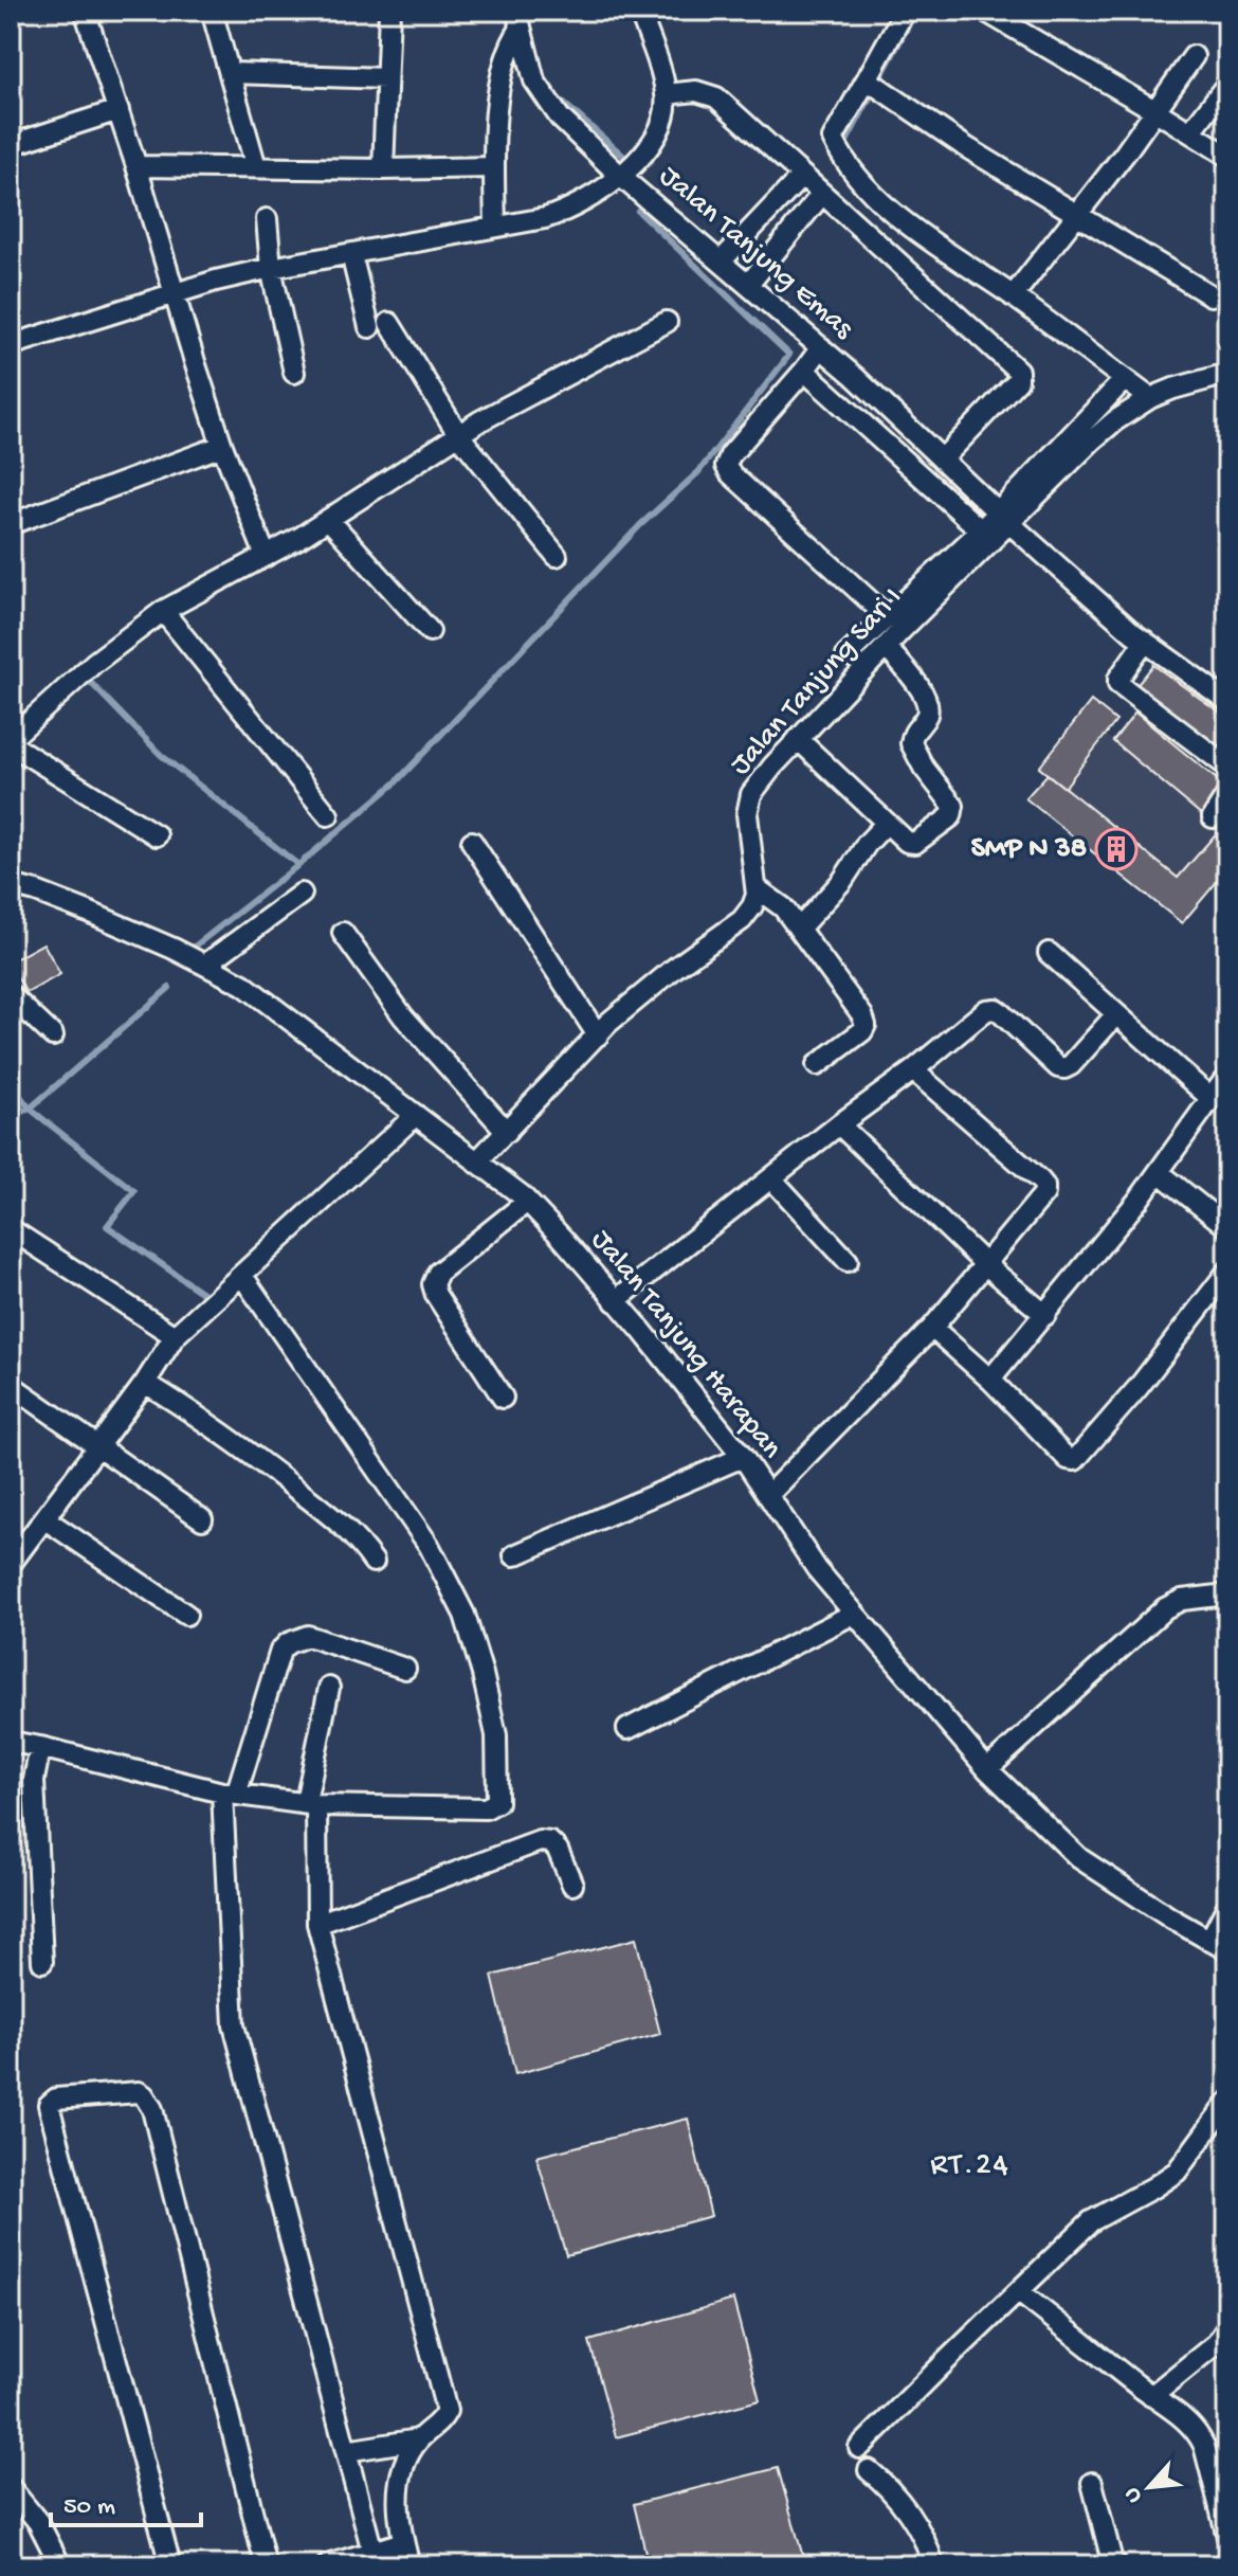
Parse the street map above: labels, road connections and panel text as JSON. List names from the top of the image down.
{
  "streets": {
    "street": ["Jalan Tanjung Emas", "Jalan Tanjung Sari I", "Jalan Tanjung Harapan"]
  },
  "crossings": [
    ["Jalan Tanjung Emas", "Jalan Tanjung Sari I"]
  ],
  "districts": ["RT.24"],
  "places": {
    "building": ["SMP N 38"]
  },
  "scale_bar": "50 m",
  "north": "bottom left"
}
